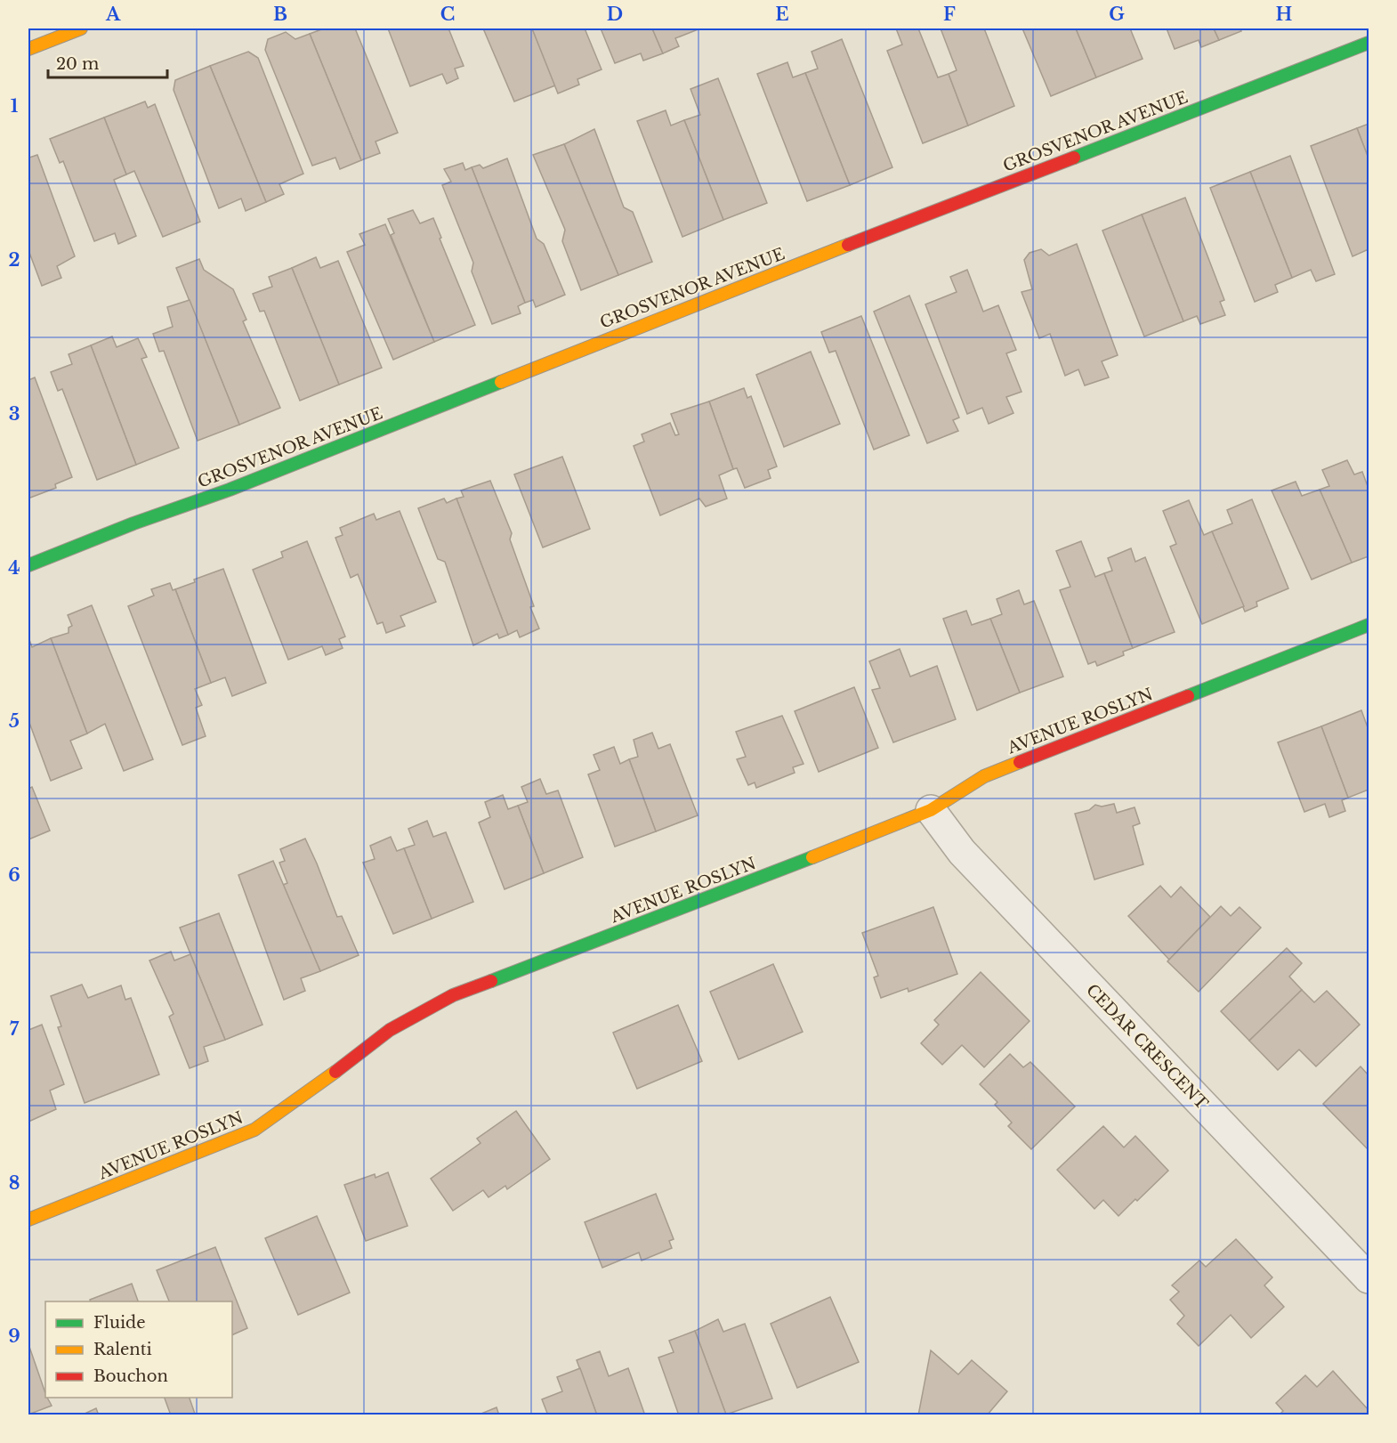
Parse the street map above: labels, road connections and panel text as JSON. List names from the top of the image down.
{
  "streets": {
    "street": ["GROSVENOR AVENUE", "AVENUE ROSLYN", "CEDAR CRESCENT"]
  },
  "crossings": [
    ["AVENUE ROSLYN", "CEDAR CRESCENT"]
  ],
  "legend": ["Fluide", "Ralenti", "Bouchon"],
  "scale_bar": "20 m",
  "grid": {
    "columns": [
      "A",
      "B",
      "C",
      "D",
      "E",
      "F",
      "G",
      "H"
    ],
    "rows": [
      "1",
      "2",
      "3",
      "4",
      "5",
      "6",
      "7",
      "8",
      "9"
    ]
  }
}
